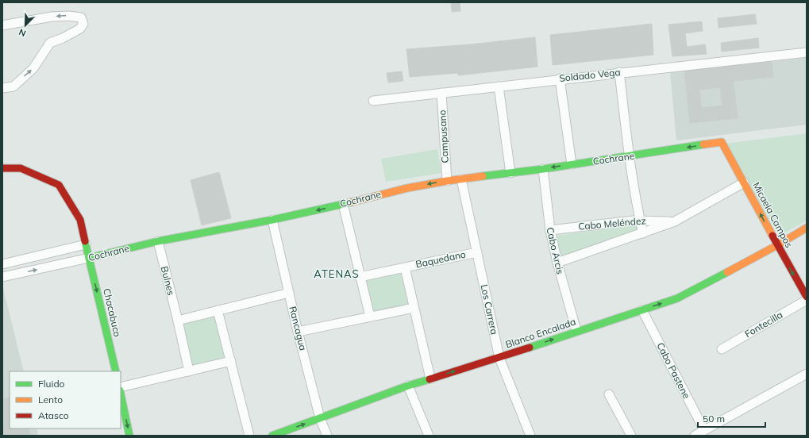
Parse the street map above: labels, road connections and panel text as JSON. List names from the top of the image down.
{
  "streets": {
    "street": [
      "Soldado Vega",
      "Campusano",
      "Cochrane",
      "Micaela Campos",
      "Cabo Meléndez",
      "Cabo Arcis",
      "Baquedano",
      "Bulnes",
      "Los Carrera",
      "Chacabuco",
      "Fontecilla",
      "Rancagua",
      "Blanco Encalada",
      "Cabo Pastene"
    ]
  },
  "crossings": [
    ["Soldado Vega", "Campusano"],
    ["Campusano", "Cochrane"],
    ["Cochrane", "Micaela Campos"],
    ["Cochrane", "Cabo Arcis"],
    ["Cochrane", "Bulnes"],
    ["Cochrane", "Los Carrera"],
    ["Cochrane", "Chacabuco"],
    ["Cochrane", "Rancagua"],
    ["Micaela Campos", "Cabo Meléndez"],
    ["Micaela Campos", "Blanco Encalada"],
    ["Cabo Meléndez", "Cabo Arcis"],
    ["Cabo Arcis", "Blanco Encalada"],
    ["Baquedano", "Los Carrera"],
    ["Baquedano", "Blanco Encalada"],
    ["Los Carrera", "Blanco Encalada"],
    ["Rancagua", "Blanco Encalada"],
    ["Blanco Encalada", "Cabo Pastene"]
  ],
  "one_way": ["Chacabuco", "Blanco Encalada"],
  "districts": ["ATENAS"],
  "legend": ["Fluido", "Lento", "Atasco"],
  "scale_bar": "50 m",
  "north": "bottom left"
}
